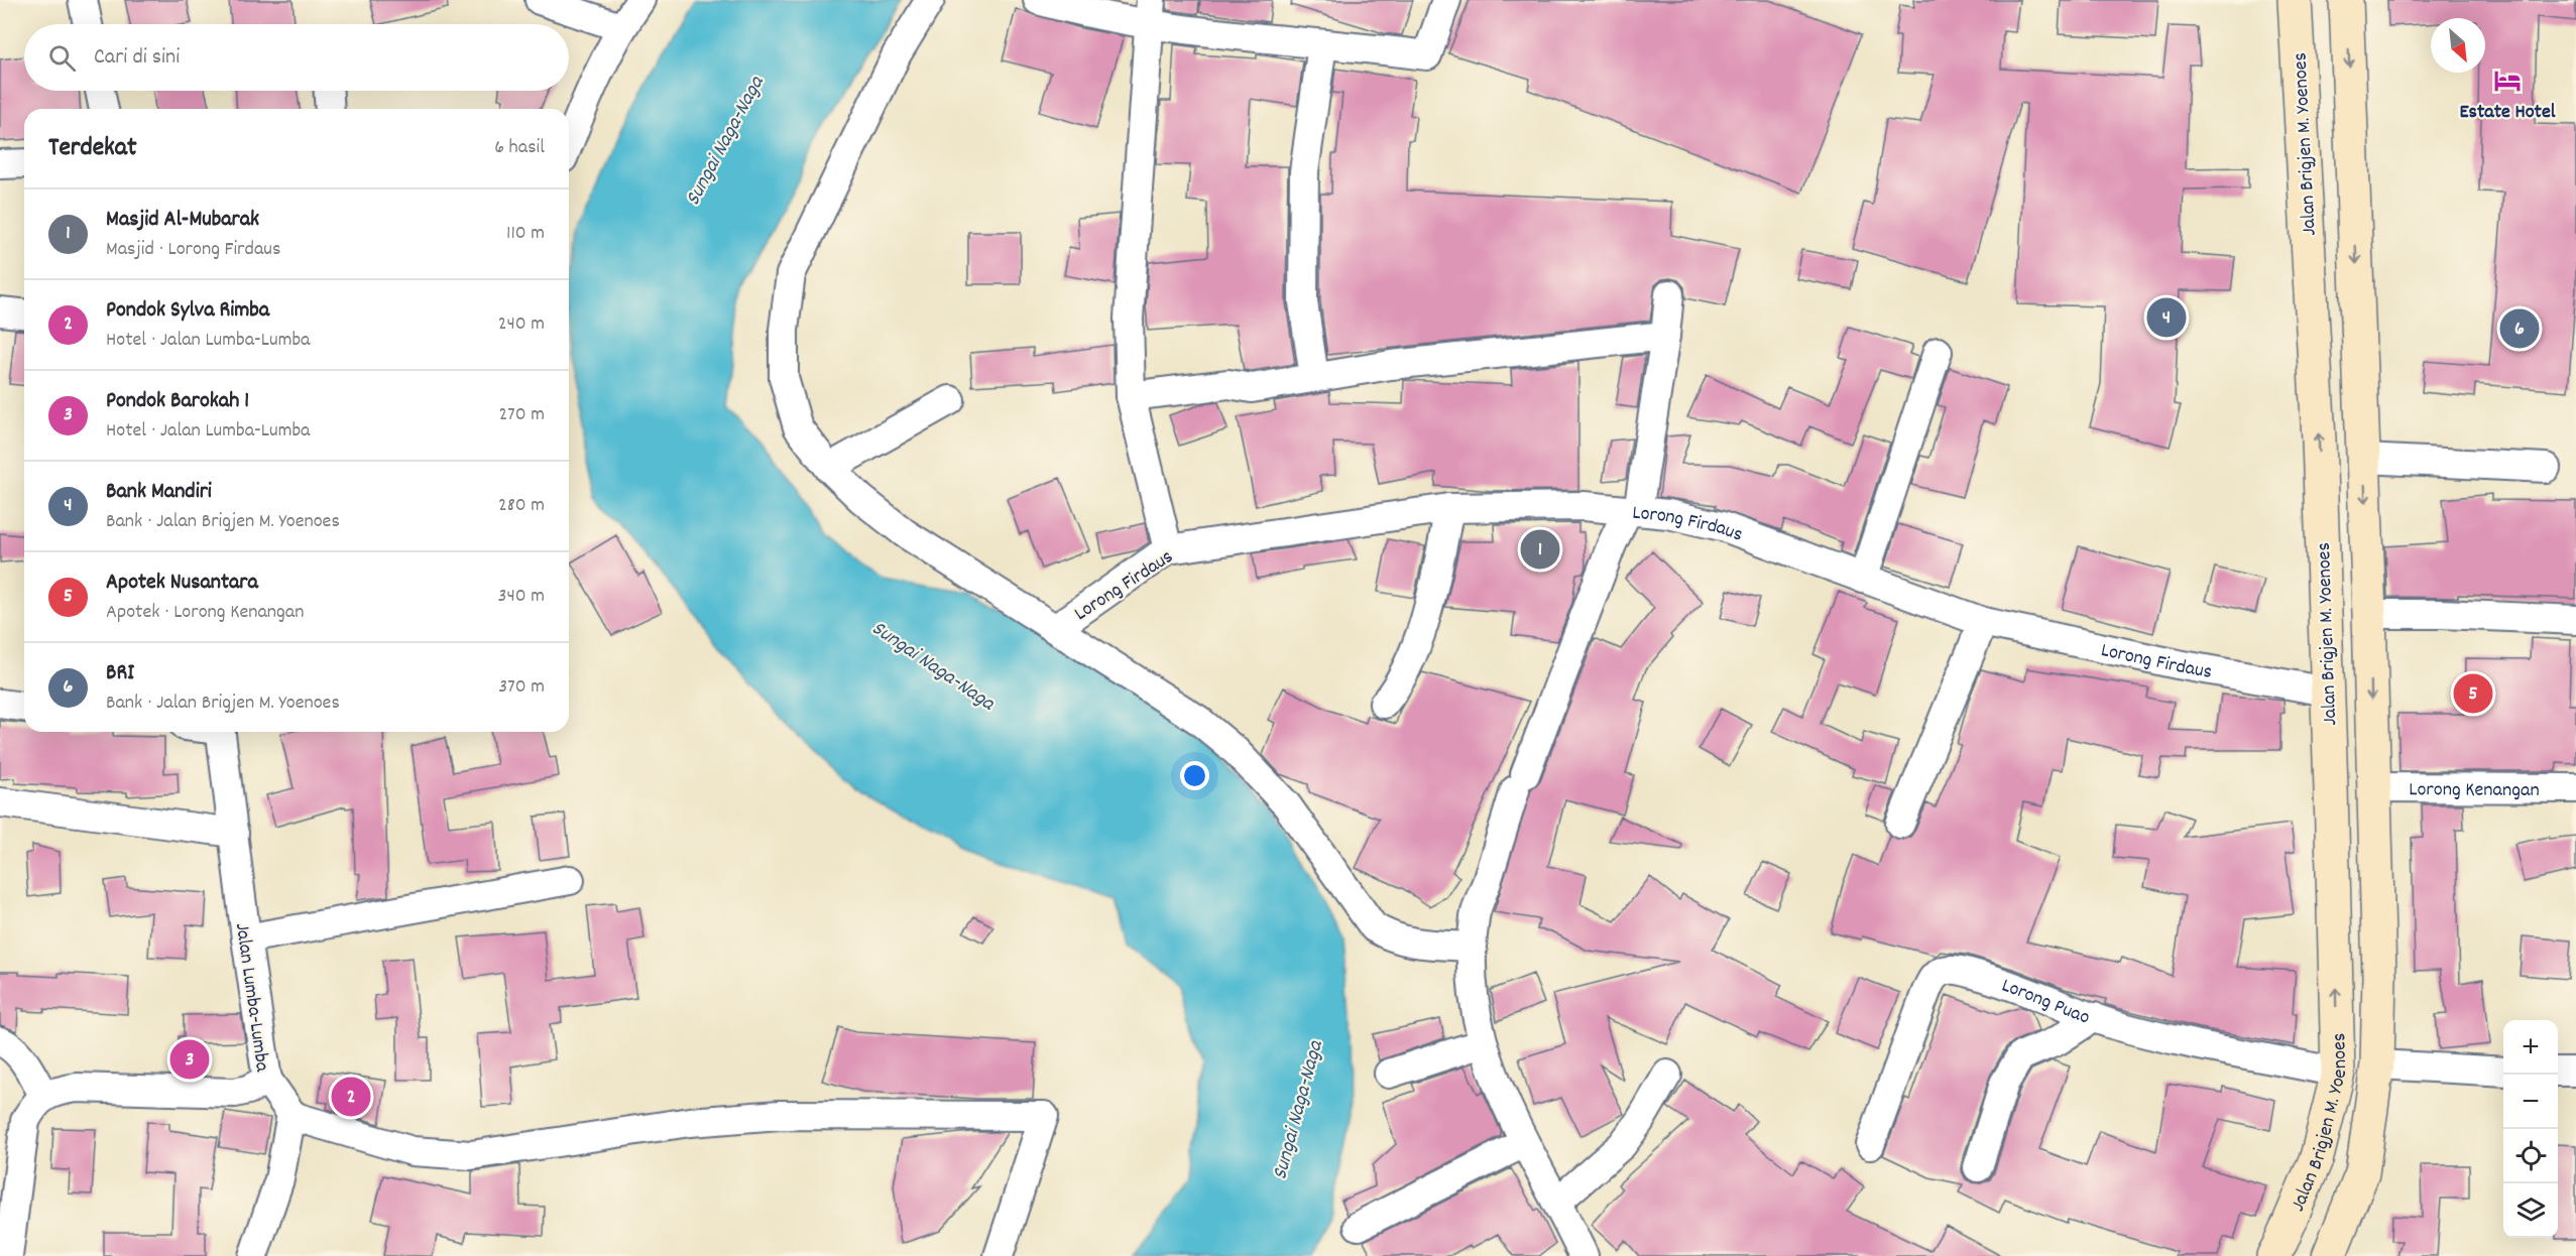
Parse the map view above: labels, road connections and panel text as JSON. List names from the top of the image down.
{
  "streets": {
    "main road": ["Jalan Brigjen M. Yoenoes"],
    "street": [
      "Lorong Firdaus",
      "Lorong Kenangan",
      "Jalan Lumba-Lumba",
      "Lorong Puao"
    ]
  },
  "crossings": [
    ["Jalan Brigjen M. Yoenoes", "Lorong Firdaus"],
    ["Jalan Brigjen M. Yoenoes", "Lorong Puao"]
  ],
  "water": ["Sungai Naga-Naga"],
  "places": {
    "hotel": ["Estate Hotel"]
  },
  "north": "bottom right",
  "page": {
    "search": "Cari di sini",
    "heading": ["Terdekat", "6 hasil"],
    "list": [
      {
        "mark": "1",
        "name": "Masjid Al-Mubarak",
        "note": "Masjid · Lorong Firdaus",
        "value": "110 m"
      },
      {
        "mark": "2",
        "name": "Pondok Sylva Rimba",
        "note": "Hotel · Jalan Lumba-Lumba",
        "value": "240 m"
      },
      {
        "mark": "3",
        "name": "Pondok Barokah 1",
        "note": "Hotel · Jalan Lumba-Lumba",
        "value": "270 m"
      },
      {
        "mark": "4",
        "name": "Bank Mandiri",
        "note": "Bank · Jalan Brigjen M. Yoenoes",
        "value": "280 m"
      },
      {
        "mark": "5",
        "name": "Apotek Nusantara",
        "note": "Apotek · Lorong Kenangan",
        "value": "340 m"
      },
      {
        "mark": "6",
        "name": "BRI",
        "note": "Bank · Jalan Brigjen M. Yoenoes",
        "value": "370 m"
      }
    ],
    "pins": [
      "4",
      "6",
      "1",
      "5",
      "3",
      "2"
    ],
    "map_buttons": ["+", "−"]
  }
}
